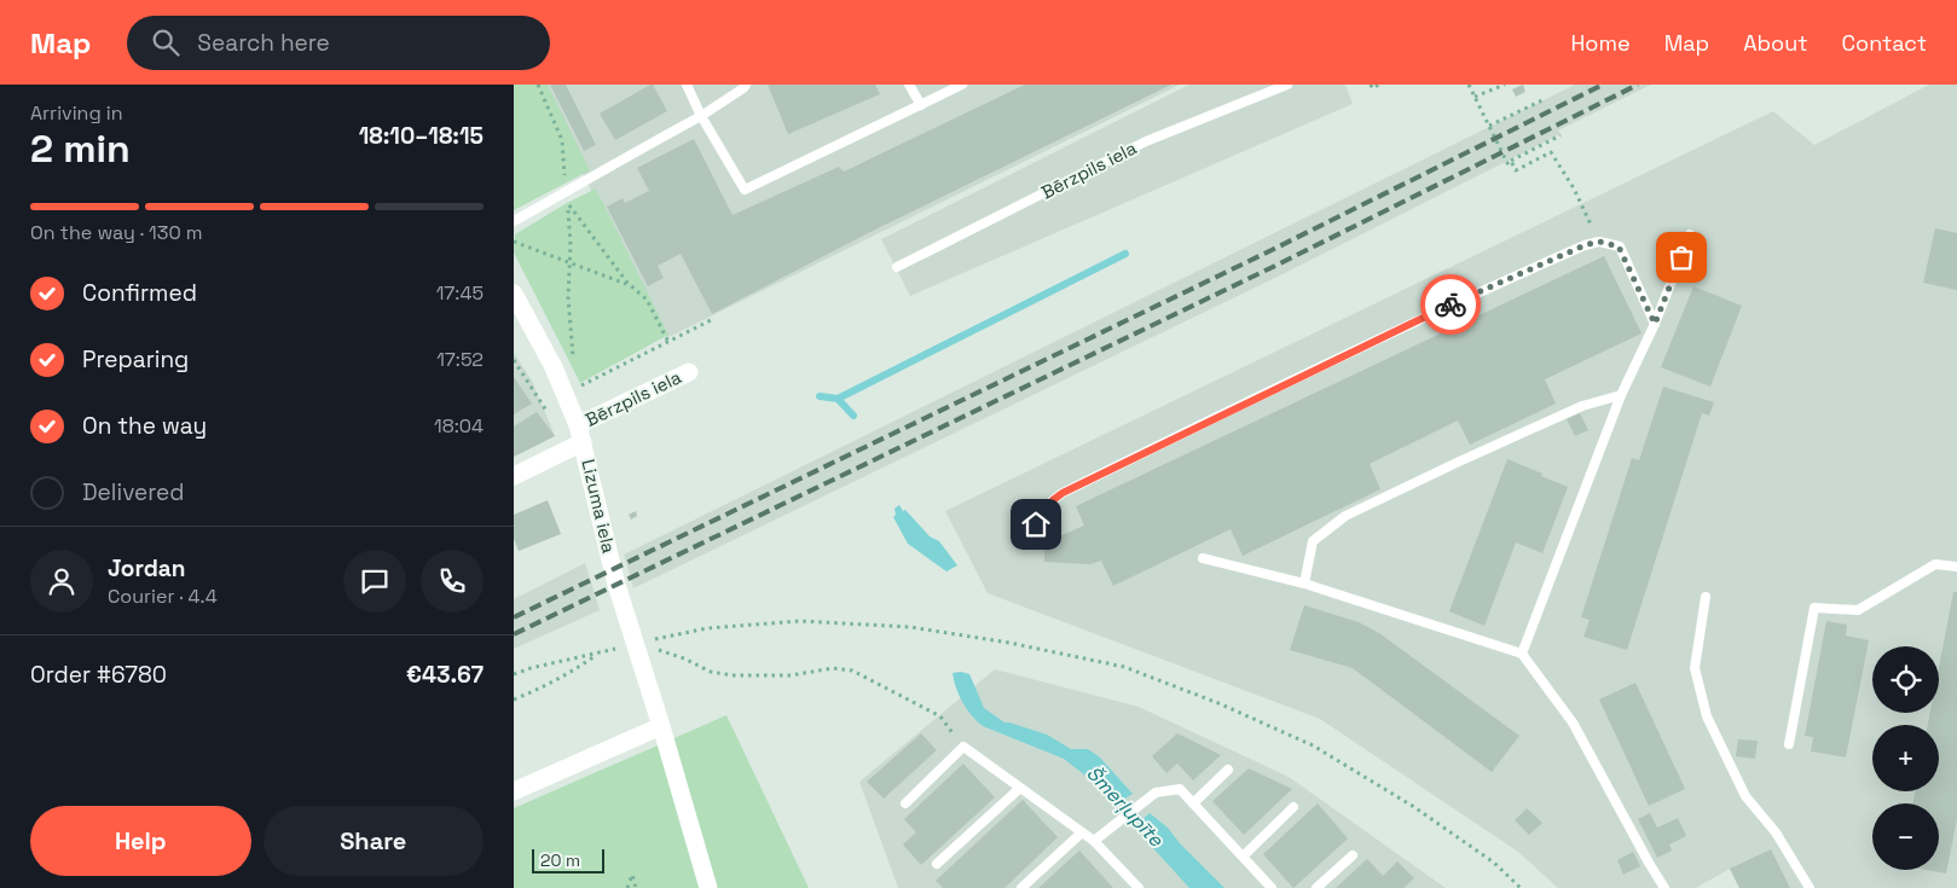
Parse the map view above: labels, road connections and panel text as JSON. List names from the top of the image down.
{
  "streets": {
    "street": ["Bērzpils iela", "Lizuma iela"]
  },
  "crossings": [
    ["Bērzpils iela", "Lizuma iela"]
  ],
  "water": ["Šmerļupīte"],
  "scale_bar": "20 m",
  "page": {
    "header": "Map",
    "search": "Search here",
    "nav": [
      "Home",
      "Map",
      "About",
      "Contact"
    ],
    "heading": ["2 min", "Arriving in", "18:10–18:15"],
    "panel": [
      "Jordan",
      "Courier · 4.4",
      "Order #6780",
      "€43.67"
    ],
    "bar": "On the way · 130 m",
    "list": [
      ["Confirmed", "17:45"],
      ["Preparing", "17:52"],
      ["On the way", "18:04"],
      "Delivered"
    ],
    "map_buttons": ["+", "−"],
    "buttons": ["Help", "Share"],
    "scale": "20 m"
  }
}
